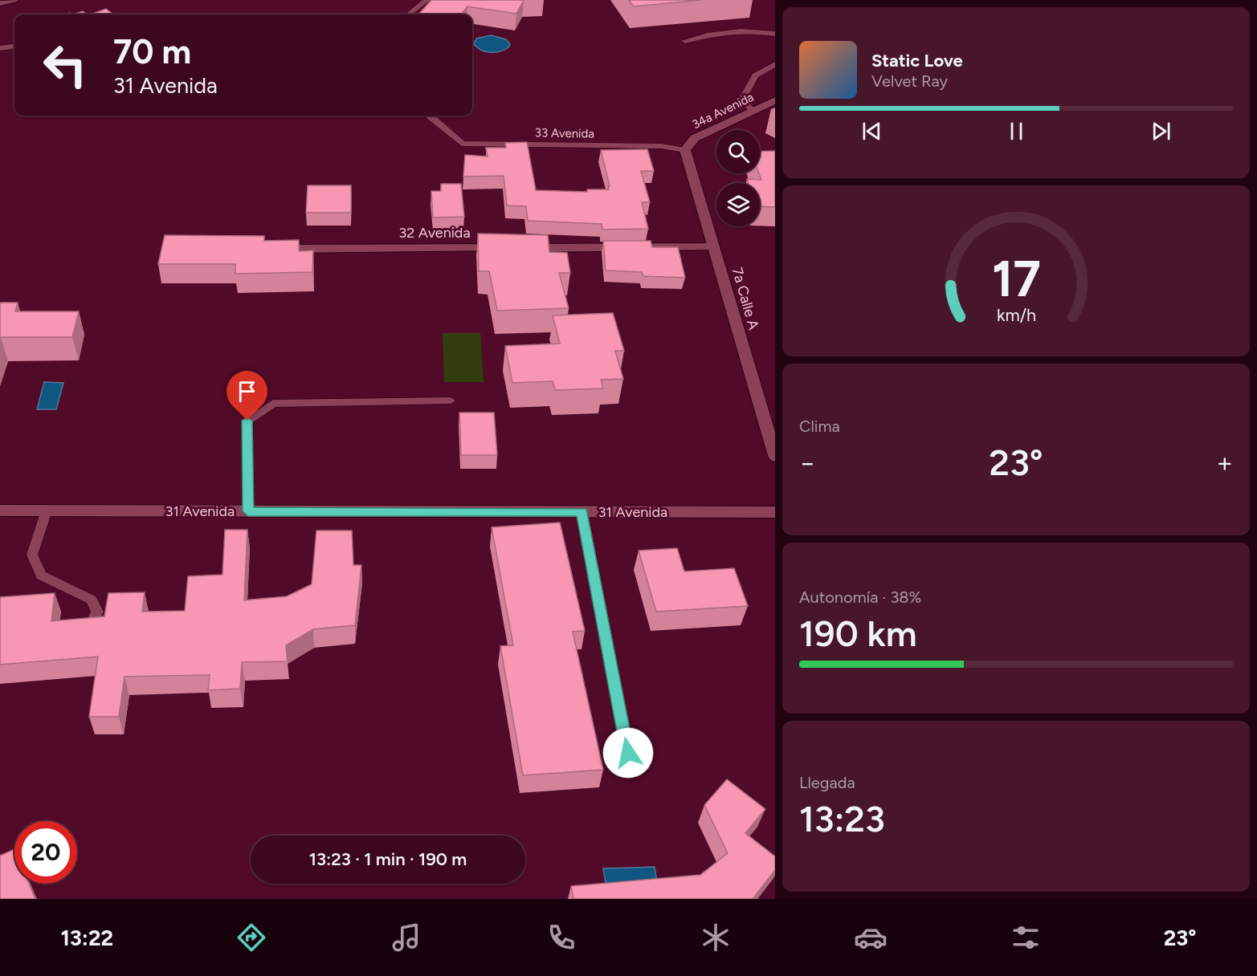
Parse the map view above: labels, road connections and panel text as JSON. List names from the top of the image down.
{
  "streets": {
    "street": [
      "34a Avenida",
      "32 Avenida",
      "7a Calle A",
      "31 Avenida"
    ],
    "lane": ["33 Avenida"]
  },
  "crossings": [
    ["34a Avenida", "33 Avenida"],
    ["34a Avenida", "7a Calle A"],
    ["33 Avenida", "7a Calle A"],
    ["32 Avenida", "7a Calle A"]
  ],
  "page": {
    "turn": ["70 m", "31 Avenida"],
    "song": ["Static Love", "Velvet Ray"],
    "tile": [
      "Clima",
      ["Autonomía · 38%", "190 km"],
      ["Llegada", "13:23"]
    ],
    "heat": ["−", "23°", "+"],
    "limit": "20",
    "trip": "13:23 · 1 min · 190 m",
    "tabs": ["13:22", "23°"],
    "gauge": ["17", "km/h"]
  }
}
